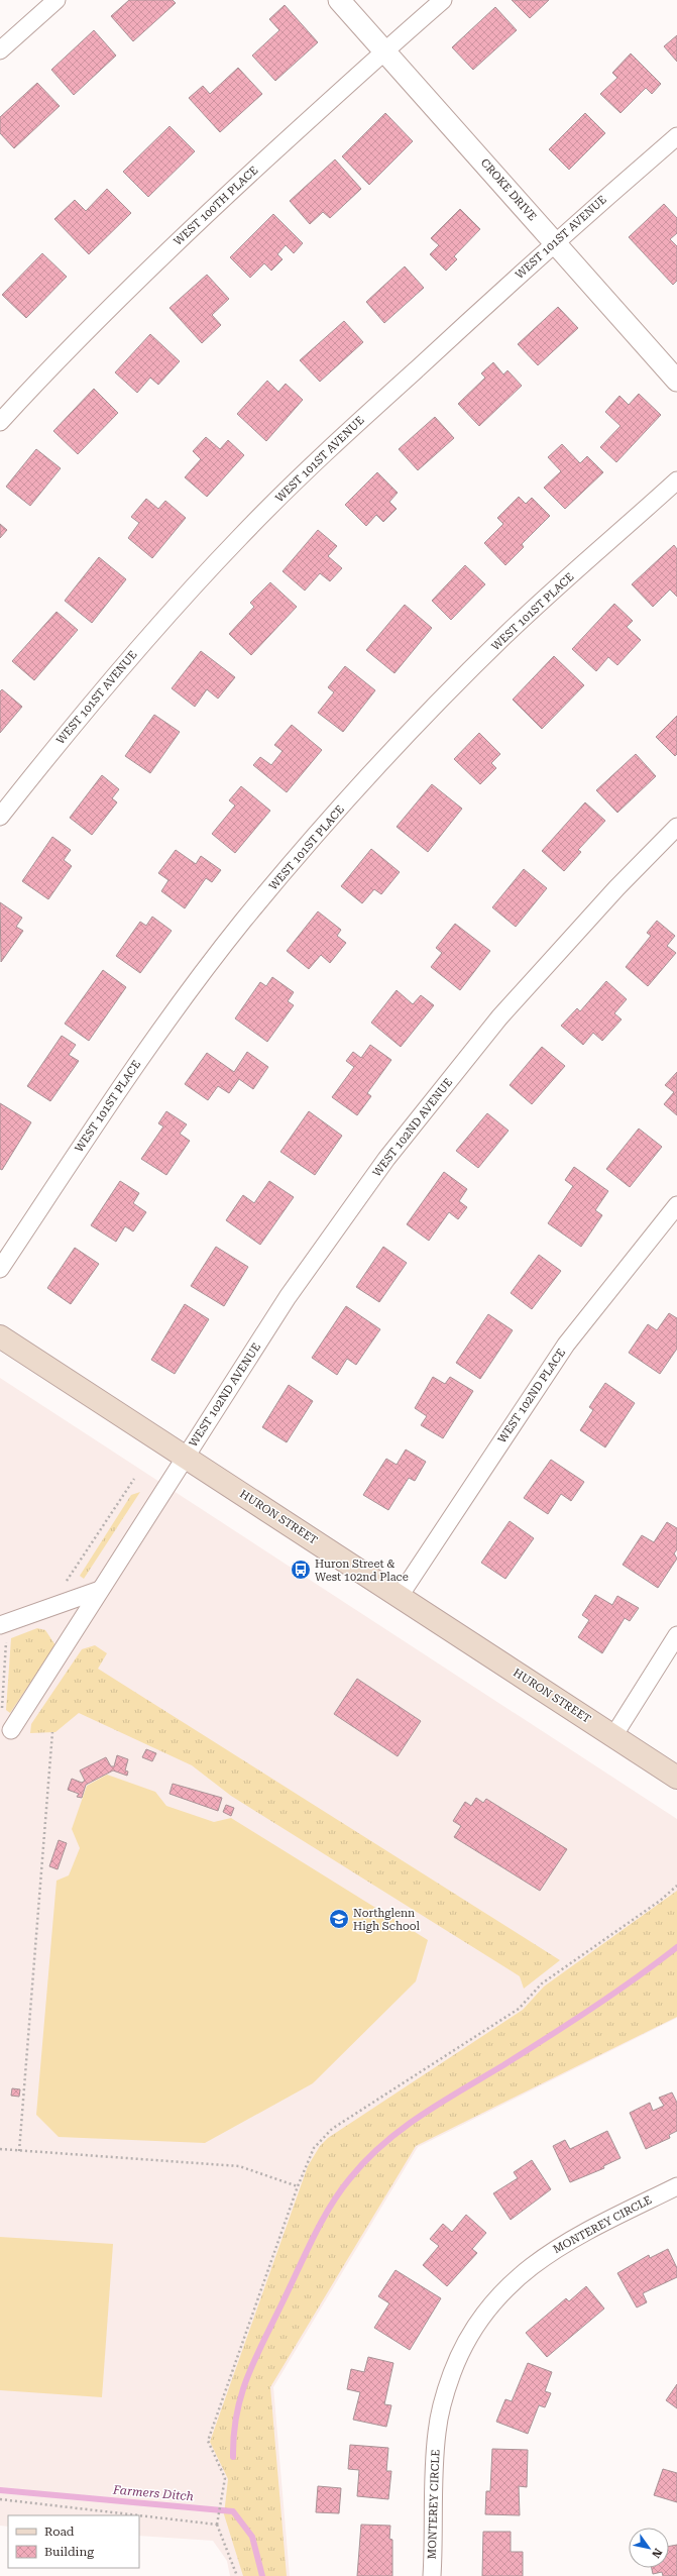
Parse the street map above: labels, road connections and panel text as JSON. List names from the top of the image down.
{
  "streets": {
    "main road": ["HURON STREET"],
    "street": [
      "CROKE DRIVE",
      "WEST 100TH PLACE",
      "WEST 101ST AVENUE",
      "WEST 101ST PLACE",
      "WEST 102ND AVENUE",
      "WEST 102ND PLACE",
      "MONTEREY CIRCLE"
    ]
  },
  "crossings": [
    ["CROKE DRIVE", "WEST 100TH PLACE"],
    ["CROKE DRIVE", "WEST 101ST AVENUE"],
    ["WEST 102ND AVENUE", "HURON STREET"],
    ["WEST 102ND PLACE", "HURON STREET"]
  ],
  "water": ["Farmers Ditch"],
  "places": {
    "bus stop": ["Huron Street & West 102nd Place"],
    "school or university": ["Northglenn High School"]
  },
  "legend": ["Road", "Building"],
  "north": "bottom right"
}
